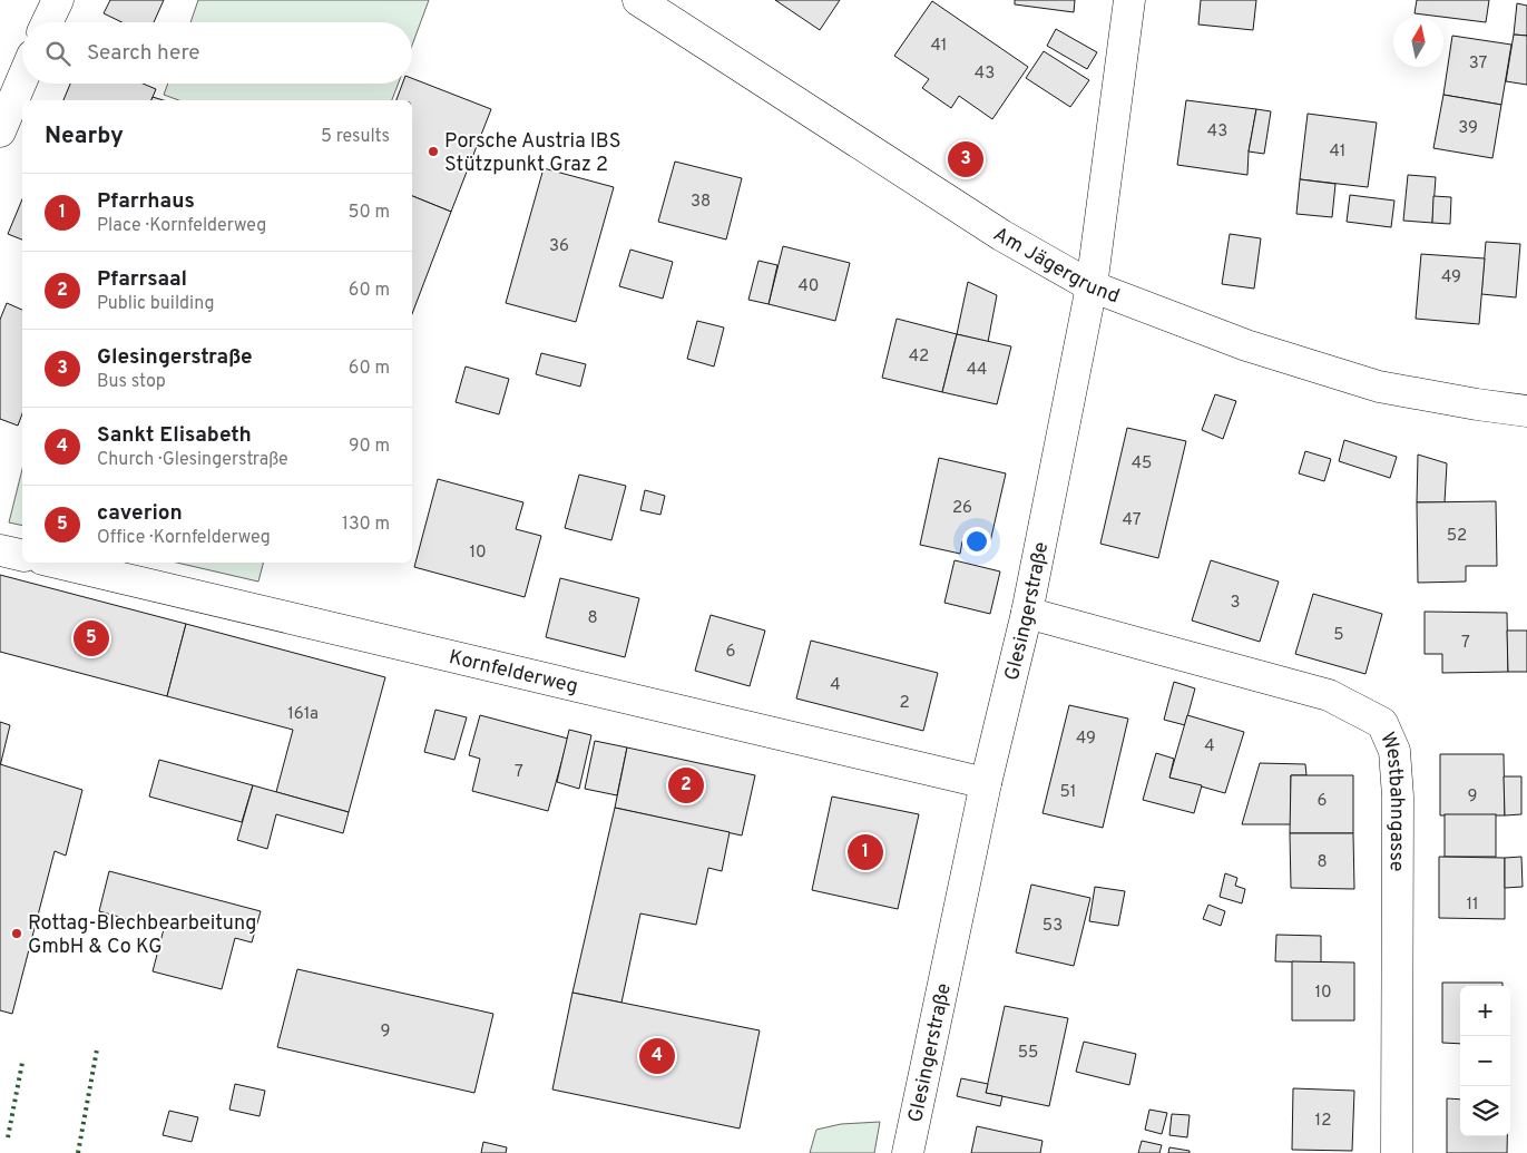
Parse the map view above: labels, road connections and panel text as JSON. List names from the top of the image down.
{
  "streets": {
    "street": [
      "Am Jägergrund",
      "Glesingerstraße",
      "Kornfelderweg",
      "Westbahngasse"
    ]
  },
  "crossings": [
    ["Am Jägergrund", "Glesingerstraße"],
    ["Glesingerstraße", "Kornfelderweg"],
    ["Glesingerstraße", "Westbahngasse"]
  ],
  "places": ["Porsche Austria IBS Stützpunkt Graz 2", "Rottag-Blechbearbeitung GmbH & Co KG"],
  "house_numbers": [
    "41",
    "37",
    "43",
    "39",
    "43",
    "41",
    "38",
    "36",
    "49",
    "40",
    "42",
    "44",
    "45",
    "26",
    "47",
    "52",
    "10",
    "3",
    "8",
    "5",
    "7",
    "6",
    "4",
    "2",
    "161a",
    "49",
    "4",
    "7",
    "51",
    "9",
    "6",
    "8",
    "11",
    "53",
    "10",
    "9",
    "55",
    "12"
  ],
  "north": "top",
  "page": {
    "search": "Search here",
    "heading": ["Nearby", "5 results"],
    "pins": [
      "3",
      "5",
      "2",
      "1",
      "4"
    ],
    "list": [
      {
        "mark": "1",
        "name": "Pfarrhaus",
        "note": "Place · Kornfelderweg",
        "value": "50 m"
      },
      {
        "mark": "2",
        "name": "Pfarrsaal",
        "note": "Public building",
        "value": "60 m"
      },
      {
        "mark": "3",
        "name": "Glesingerstraße",
        "note": "Bus stop",
        "value": "60 m"
      },
      {
        "mark": "4",
        "name": "Sankt Elisabeth",
        "note": "Church · Glesingerstraße",
        "value": "90 m"
      },
      {
        "mark": "5",
        "name": "caverion",
        "note": "Office · Kornfelderweg",
        "value": "130 m"
      }
    ],
    "map_buttons": ["+", "−"]
  }
}
